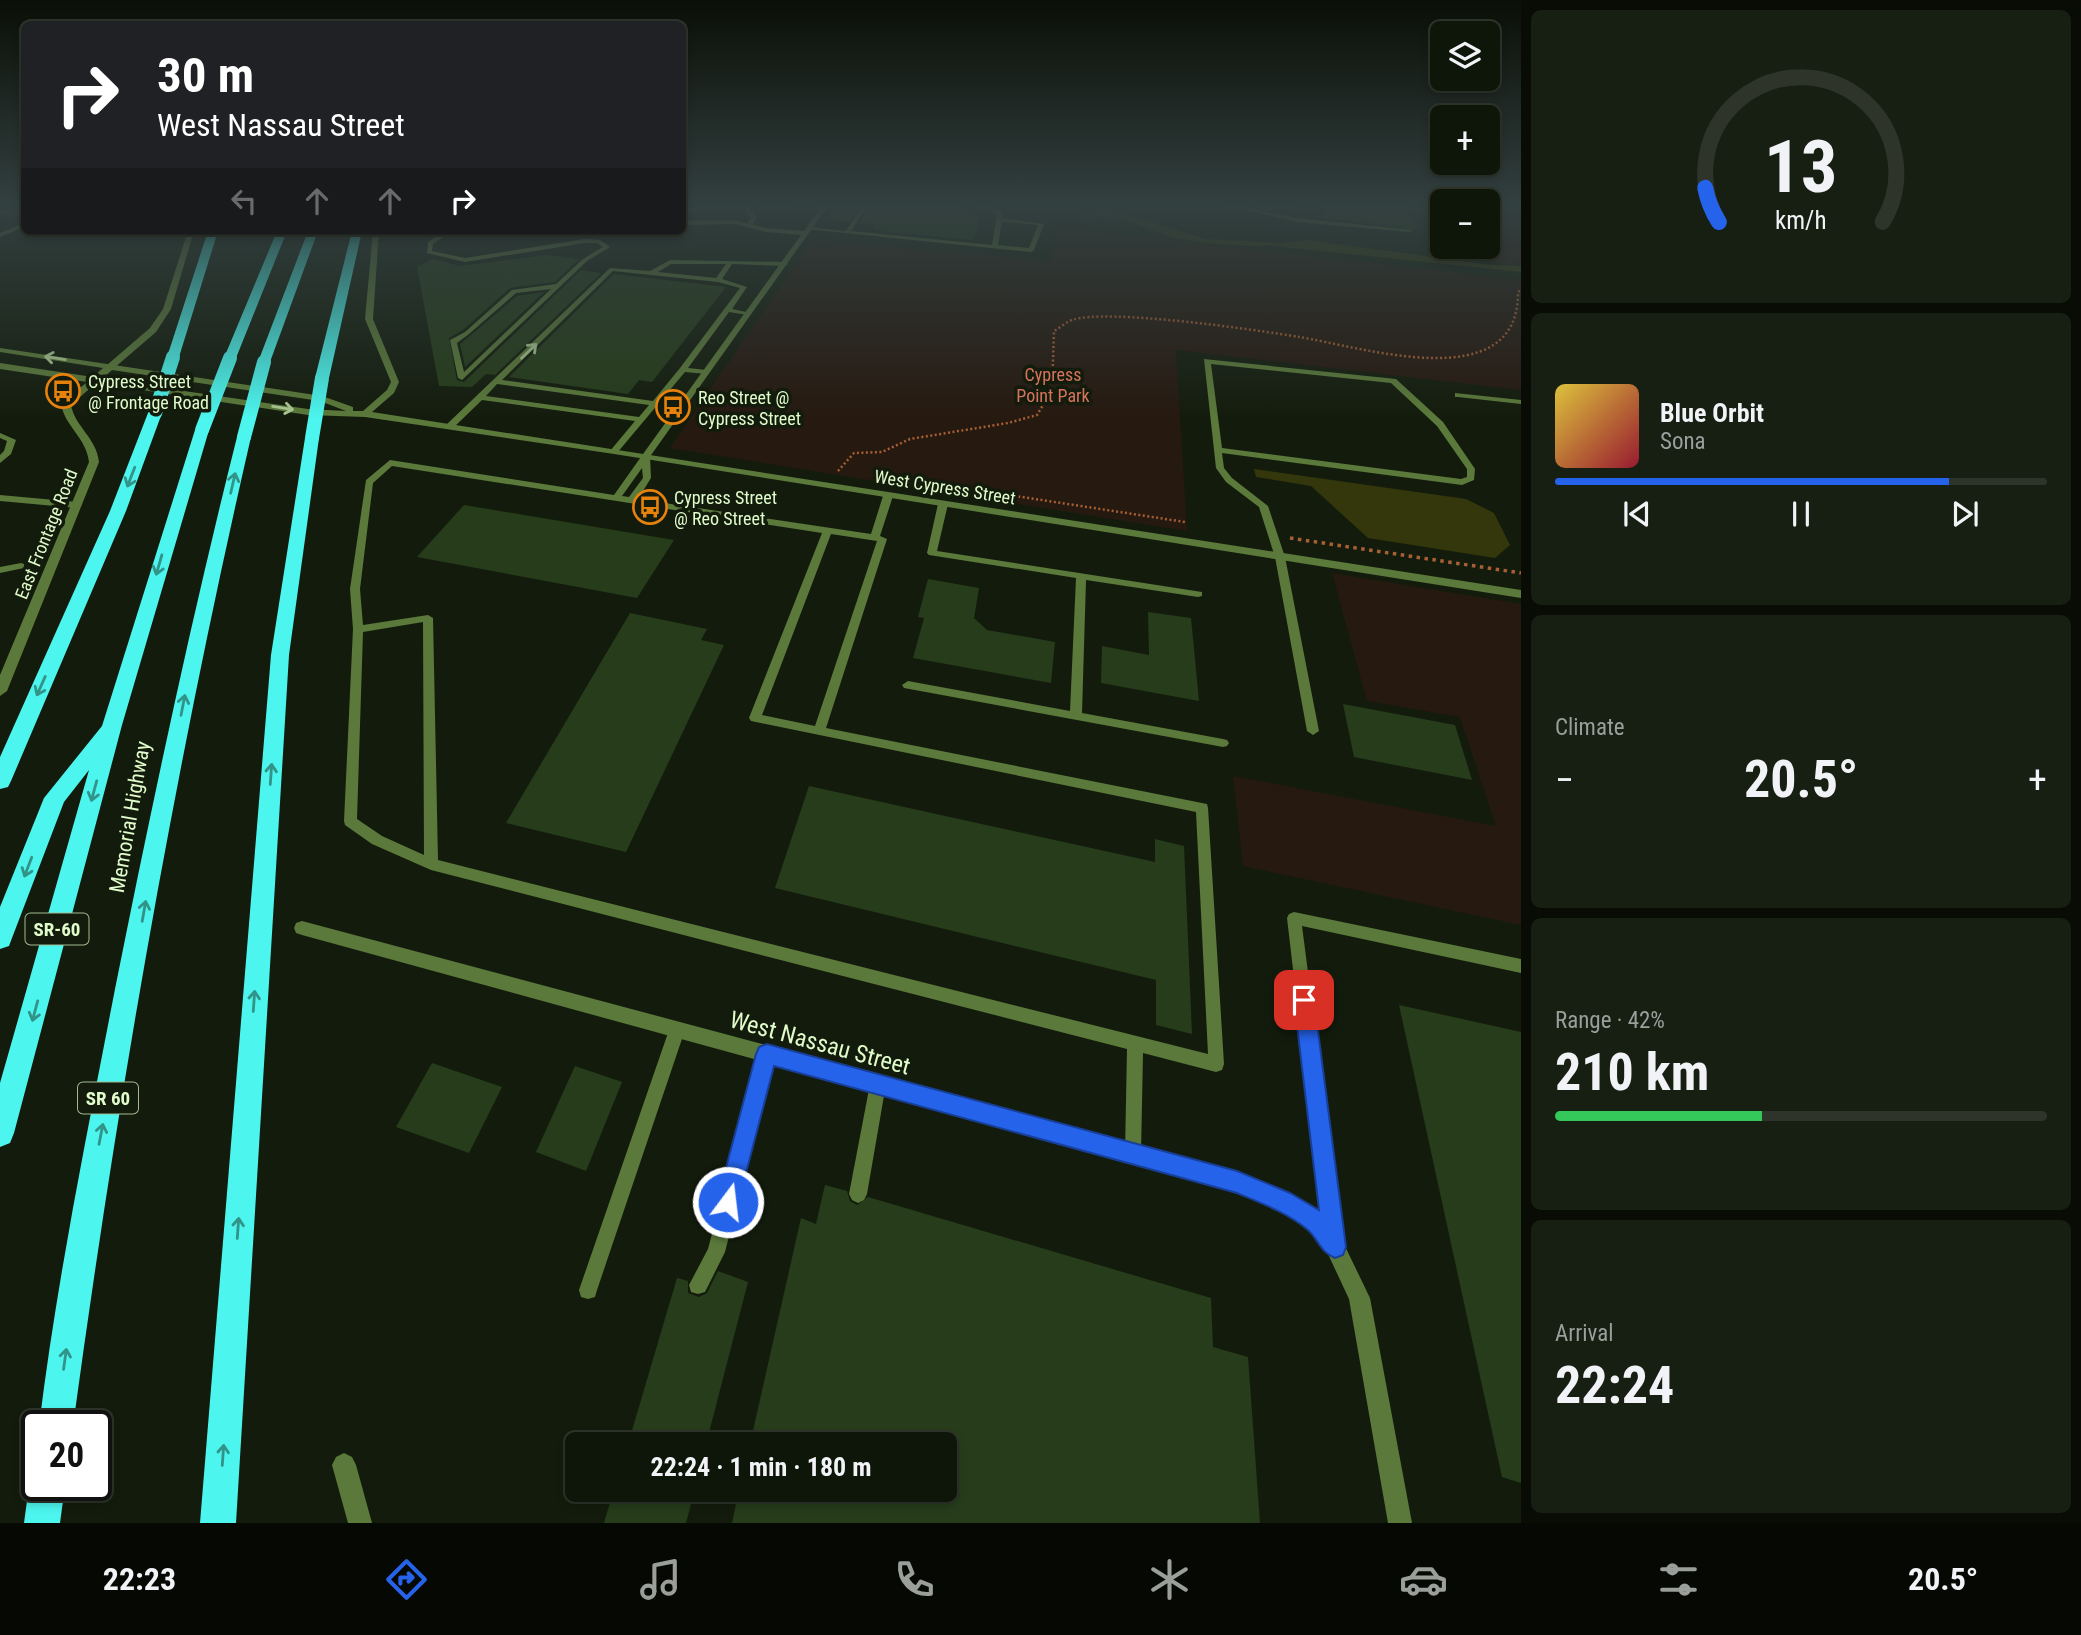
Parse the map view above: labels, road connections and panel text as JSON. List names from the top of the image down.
{
  "streets": {
    "highway": ["Memorial Highway", "SR-60", "SR 60"],
    "street": ["West Cypress Street", "East Frontage Road", "West Nassau Street"]
  },
  "crossings": [
    ["West Cypress Street", "East Frontage Road"]
  ],
  "parks": ["Cypress Point Park"],
  "places": {
    "bus stop": ["Cypress Street @ Frontage Road", "Reo Street @ Cypress Street", "Cypress Street @ Reo Street"]
  },
  "page": {
    "map_buttons": ["+", "−"],
    "turn": ["30 m", "West Nassau Street"],
    "song": ["Blue Orbit", "Sona"],
    "tile": [
      "Climate",
      ["Range · 42%", "210 km"],
      ["Arrival", "22:24"]
    ],
    "heat": ["−", "20.5°", "+"],
    "limit": "20",
    "trip": "22:24 · 1 min · 180 m",
    "tabs": ["22:23", "20.5°"],
    "gauge": ["13", "km/h"]
  }
}
